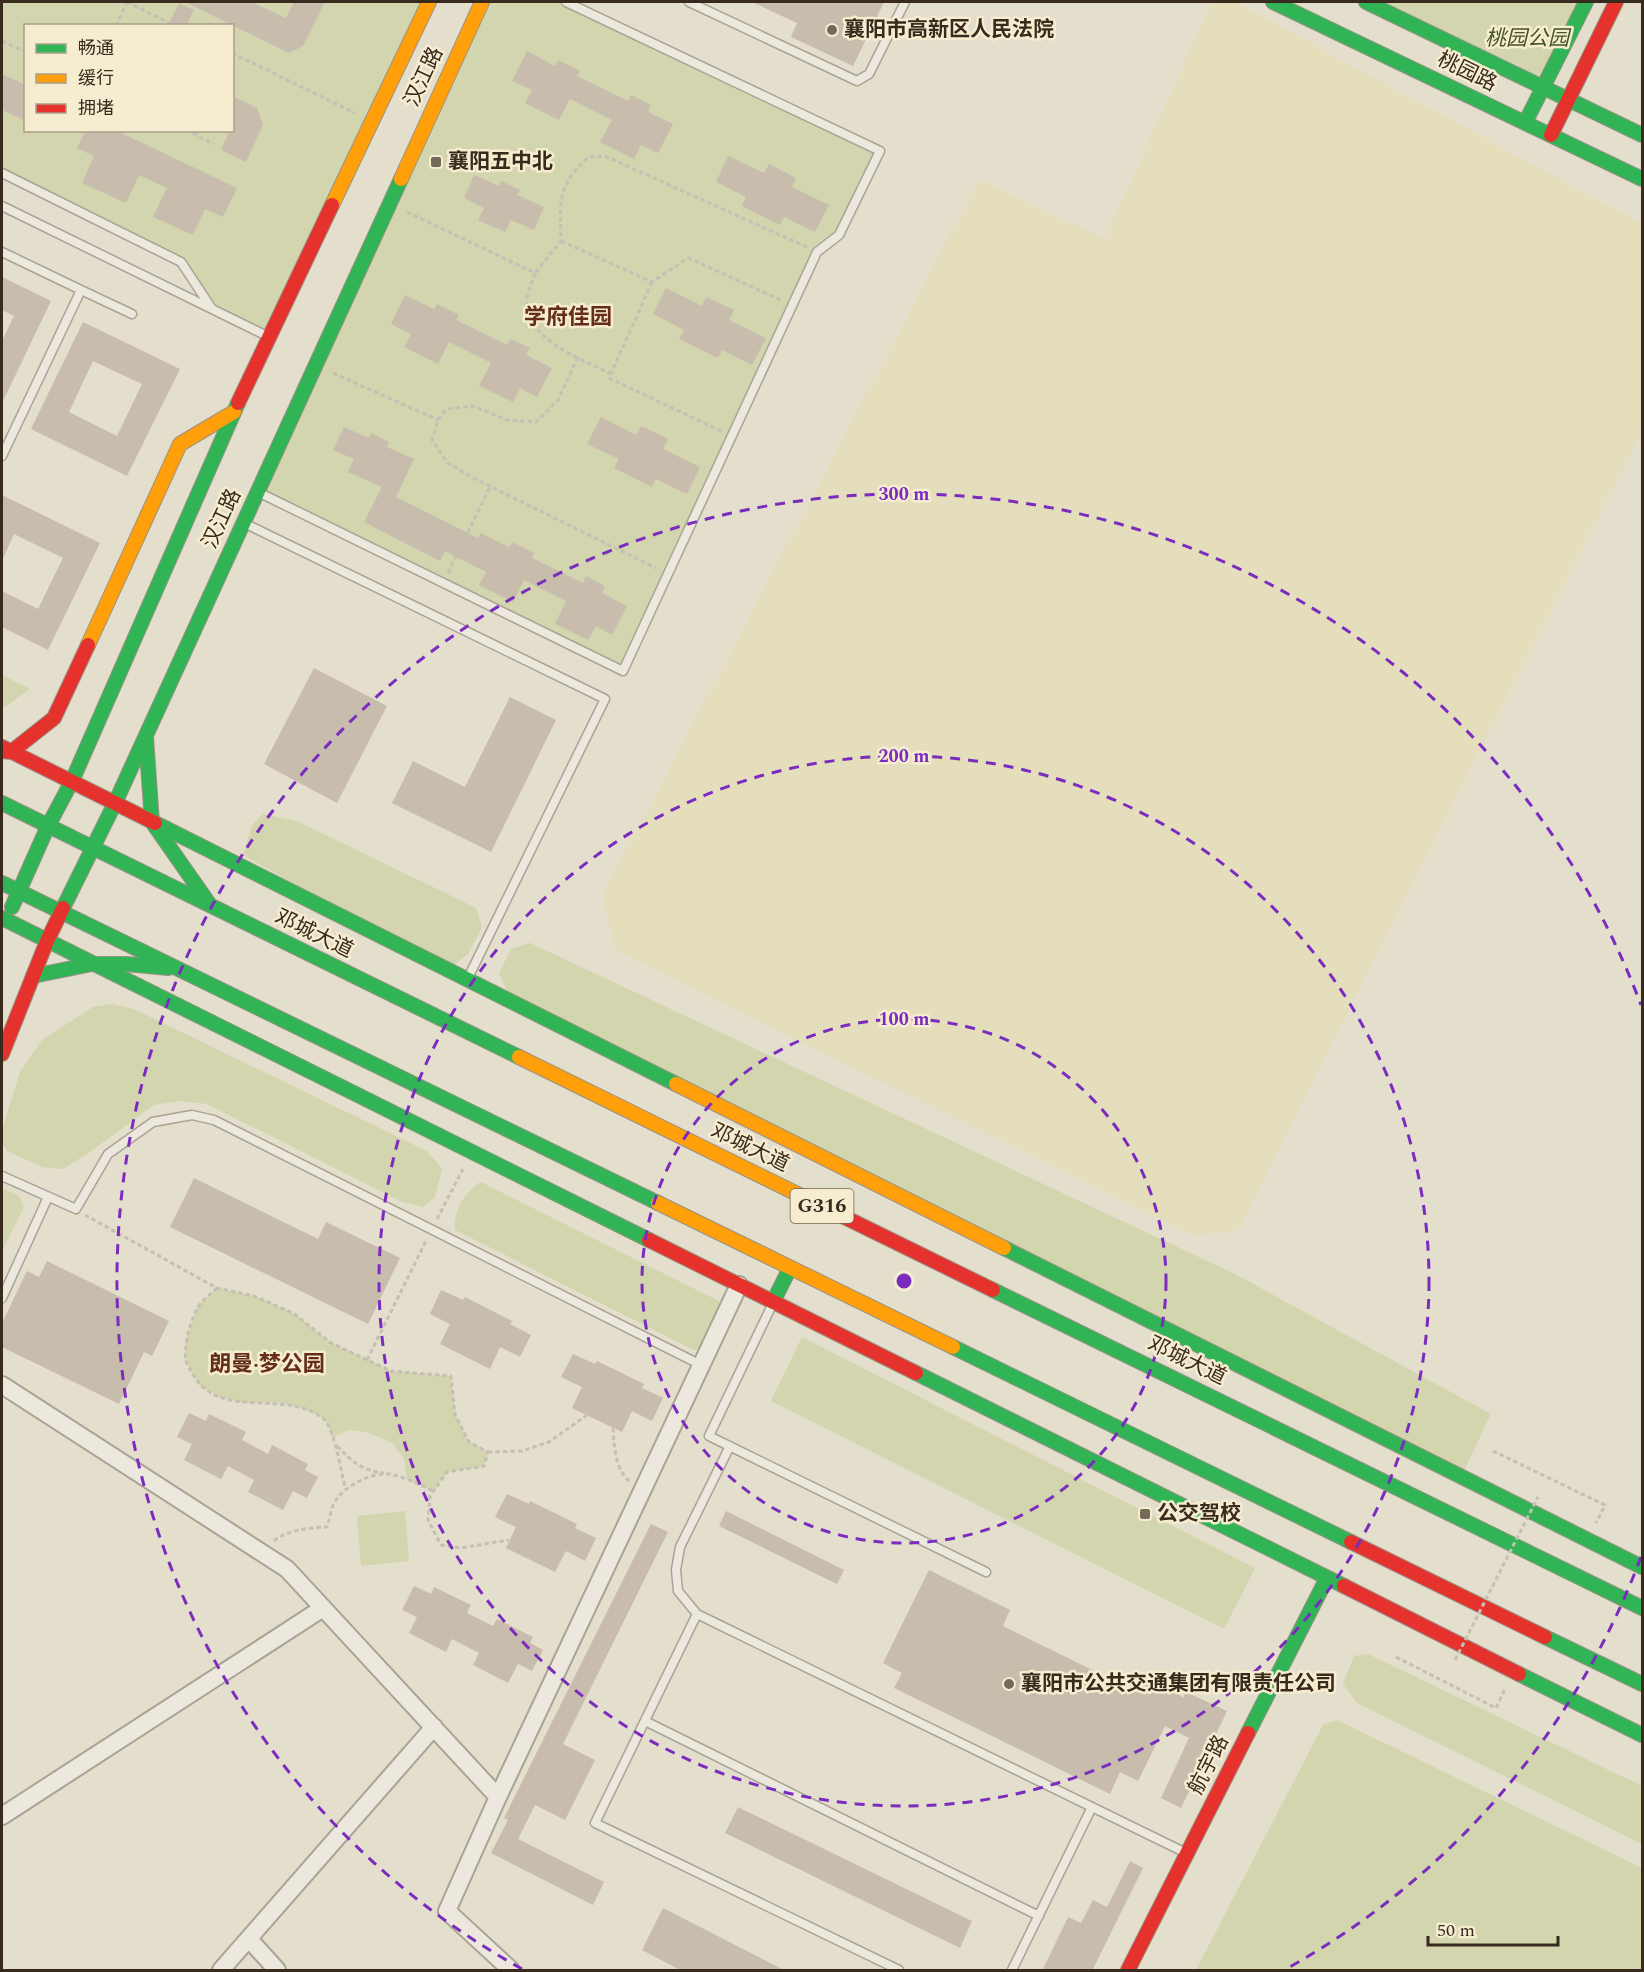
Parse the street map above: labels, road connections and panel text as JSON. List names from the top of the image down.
{
  "streets": {
    "main road": [
      "桃园路",
      "汉江路",
      "邓城大道",
      "G316",
      "航宇路"
    ]
  },
  "crossings": [
    ["汉江路", "邓城大道"]
  ],
  "districts": ["学府佳园", "朗曼·梦公园"],
  "parks": ["桃园公园"],
  "places": {
    "other": ["襄阳市高新区人民法院", "襄阳市公共交通集团有限责任公司"],
    "transit": ["襄阳五中北", "公交驾校"]
  },
  "legend": ["畅通", "缓行", "拥堵"],
  "scale_bar": "50 m",
  "rings": ["300 m", "200 m", "100 m"]
}
